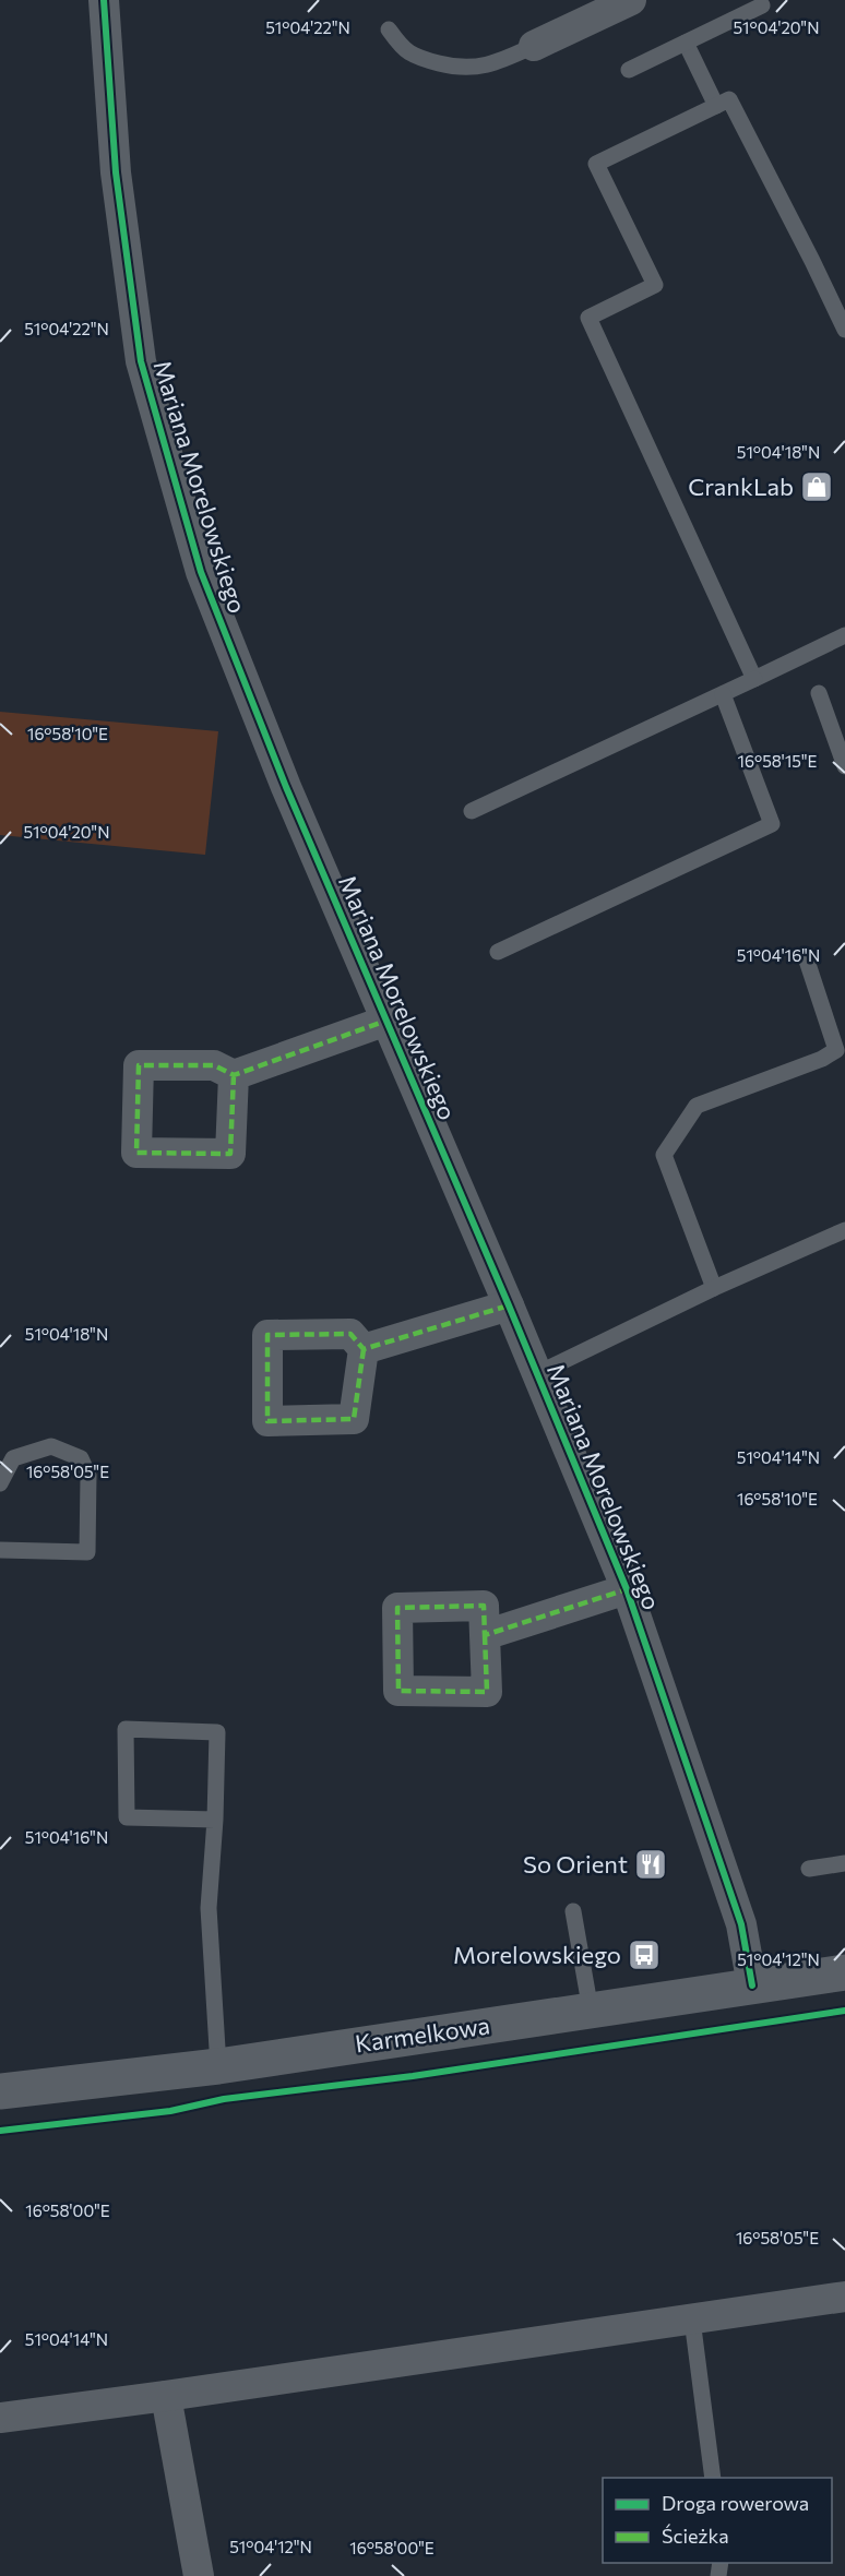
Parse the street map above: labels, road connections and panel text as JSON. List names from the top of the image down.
{
  "streets": {
    "street": ["Mariana Morelowskiego", "Karmelkowa"]
  },
  "crossings": [
    ["Mariana Morelowskiego", "Karmelkowa"]
  ],
  "places": {
    "shop": ["CrankLab"],
    "restaurant": ["So Orient"],
    "bus stop": ["Morelowskiego"]
  },
  "legend": ["Droga rowerowa", "Ścieżka"],
  "coordinates": [
    "51°04'22\"N",
    "51°04'20\"N",
    "51°04'18\"N",
    "16°58'10\"E",
    "16°58'15\"E",
    "51°04'16\"N",
    "51°04'14\"N",
    "16°58'05\"E",
    "51°04'12\"N",
    "16°58'00\"E"
  ]
}
